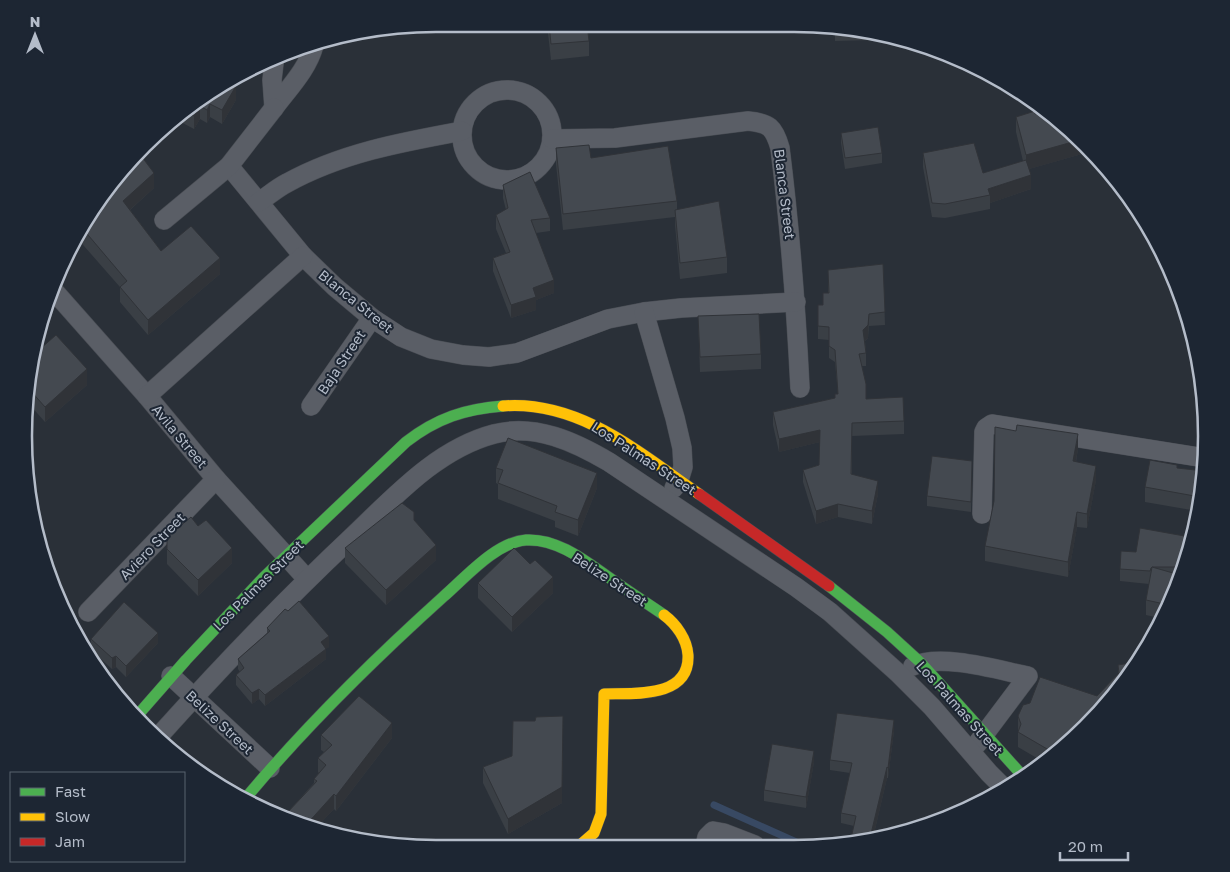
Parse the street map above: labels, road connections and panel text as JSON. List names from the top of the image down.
{
  "streets": {
    "street": [
      "Blanca Street",
      "Baja Street",
      "Avila Street",
      "Los Palmas Street",
      "Aviero Street",
      "Belize Street"
    ]
  },
  "crossings": [
    ["Blanca Street", "Baja Street"],
    ["Avila Street", "Los Palmas Street"],
    ["Avila Street", "Aviero Street"],
    ["Los Palmas Street", "Belize Street"]
  ],
  "legend": ["Fast", "Slow", "Jam"],
  "scale_bar": "20 m",
  "north": "top"
}
